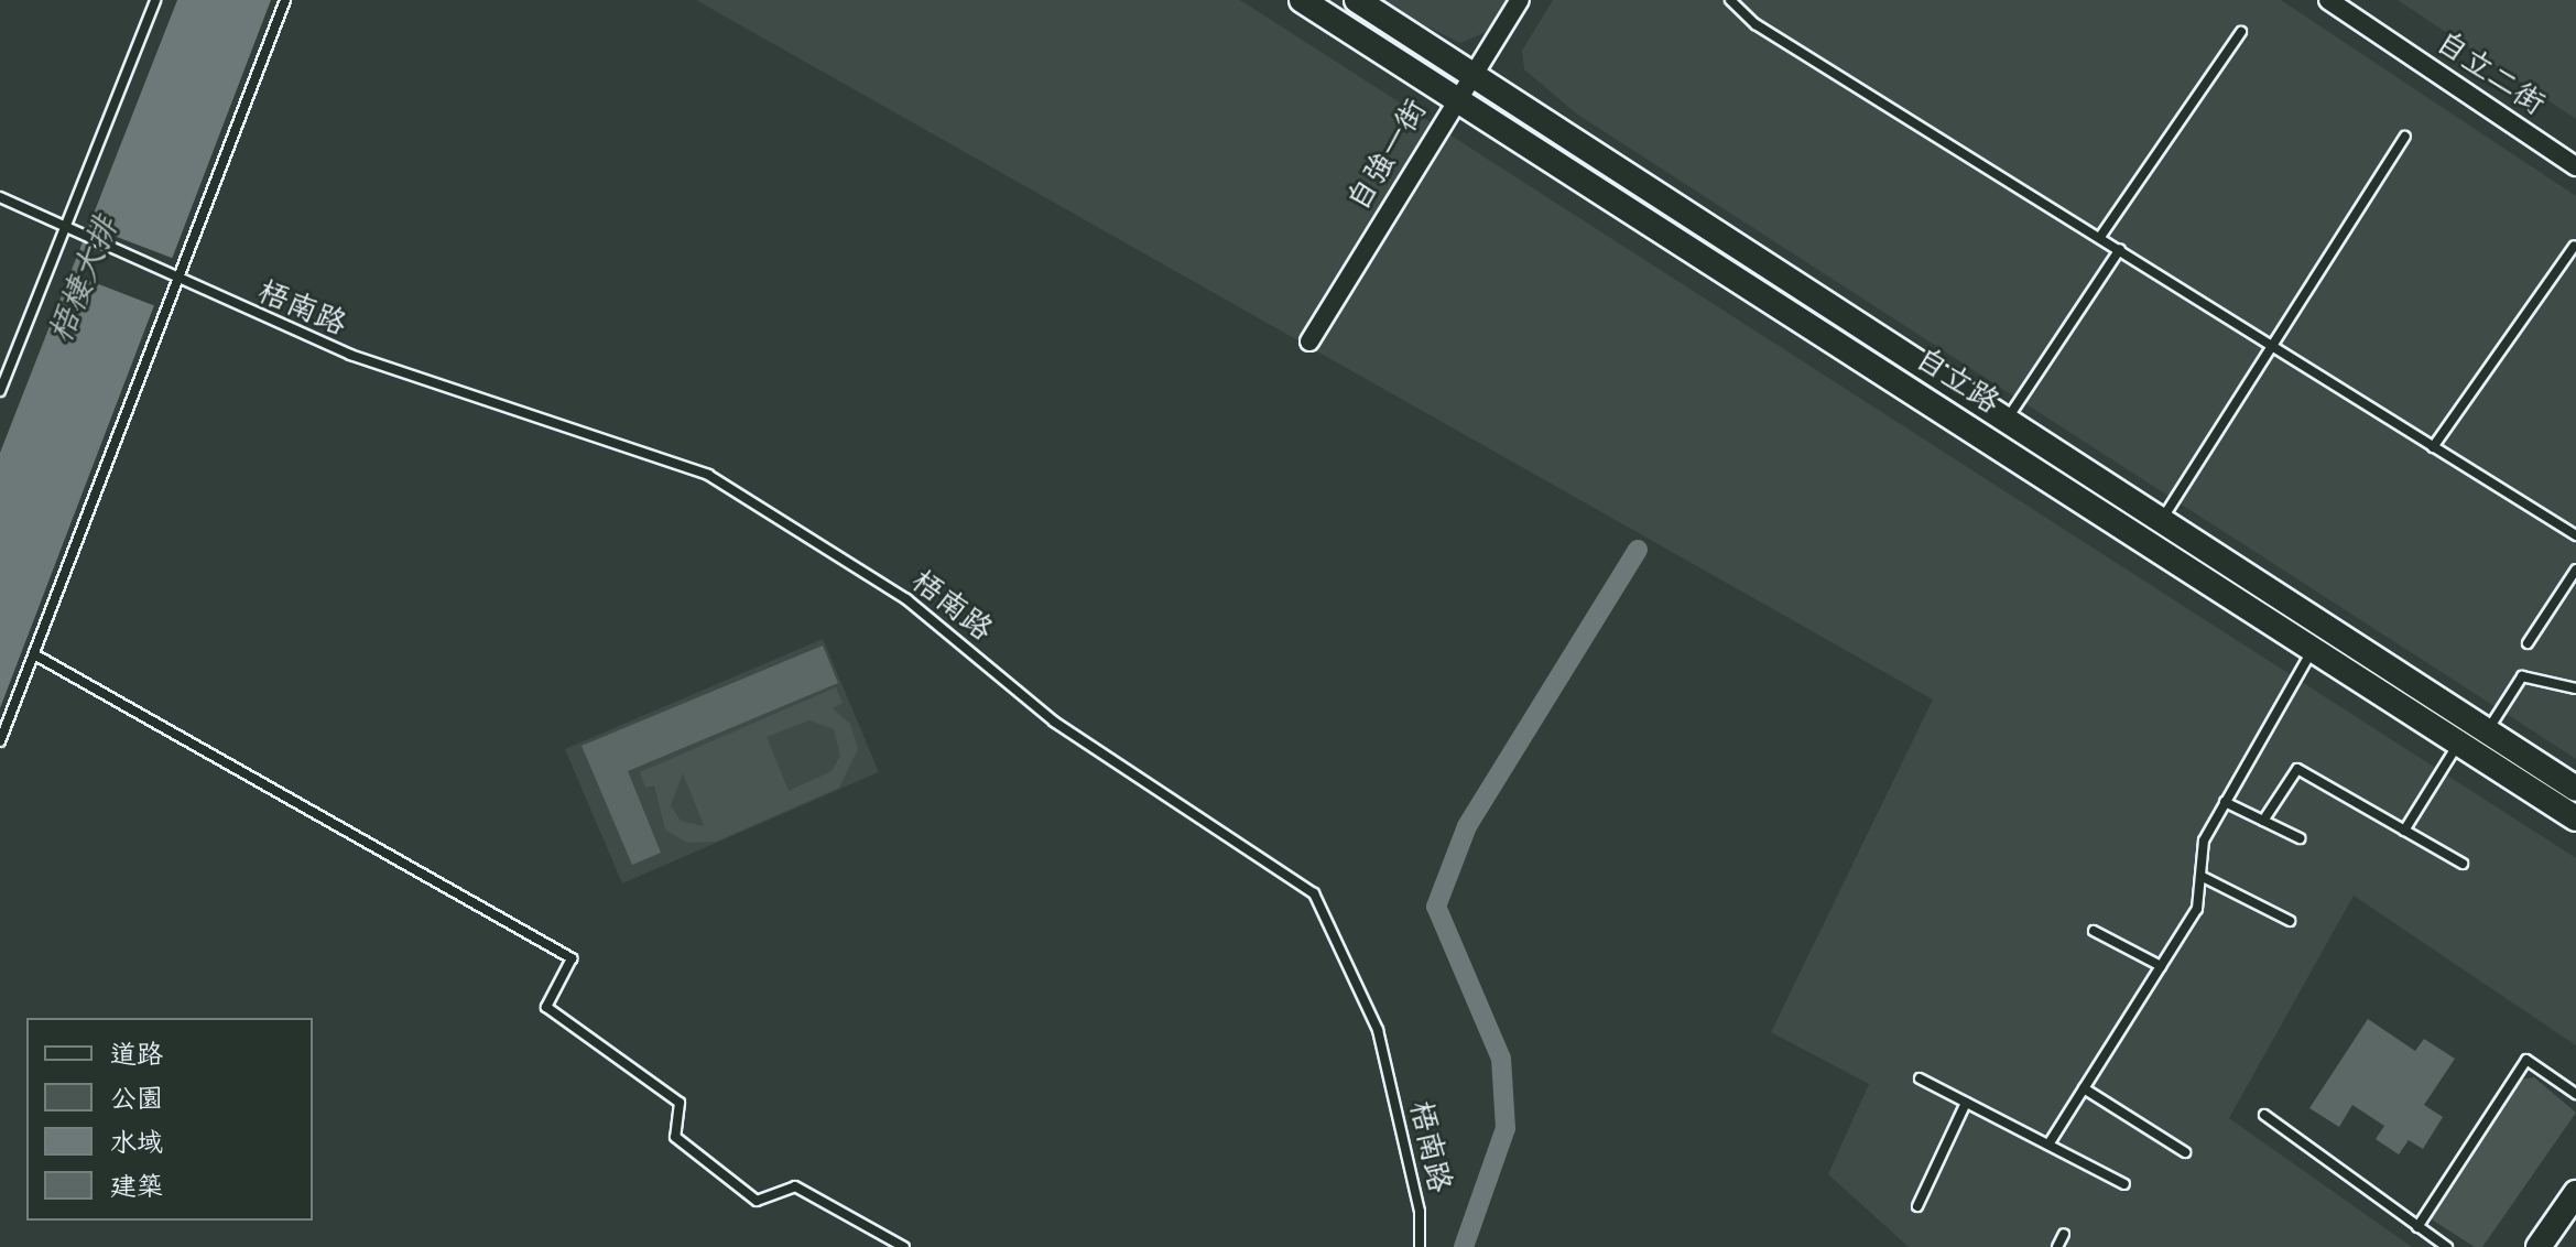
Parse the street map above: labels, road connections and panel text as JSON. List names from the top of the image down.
{
  "streets": {
    "street": ["自立二街", "自強一街", "自立路"],
    "lane": ["梧南路"]
  },
  "crossings": [
    ["自強一街", "自立路"]
  ],
  "water": ["梧棲大排"],
  "legend": [
    "道路",
    "公園",
    "水域",
    "建築"
  ]
}
